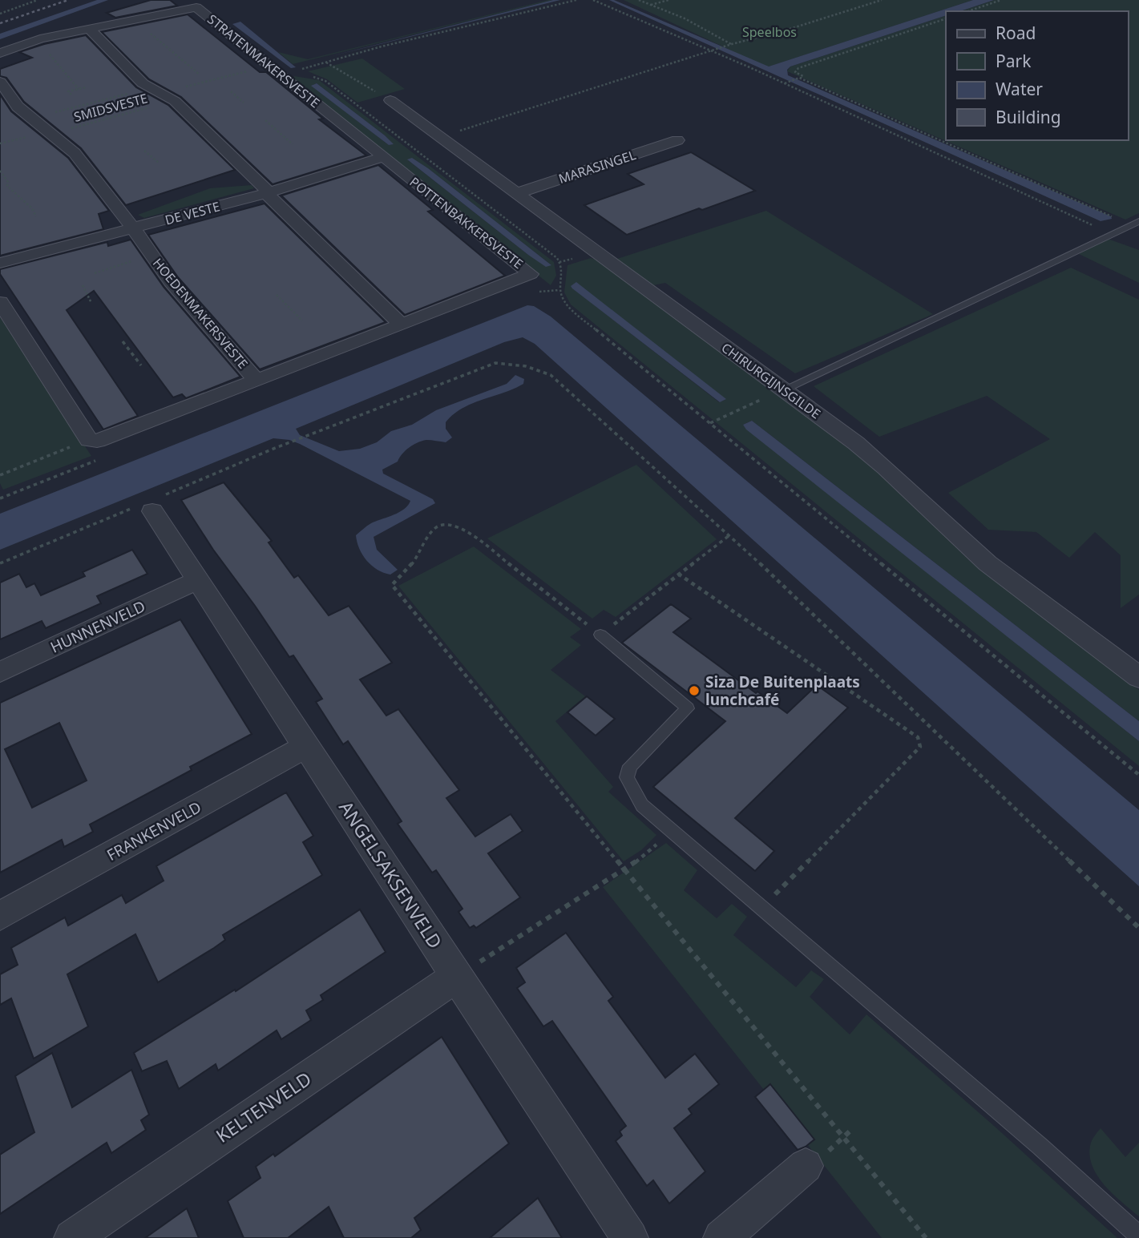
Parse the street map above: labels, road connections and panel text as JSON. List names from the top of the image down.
{
  "streets": {
    "street": [
      "STRATENMAKERSVESTE",
      "MARASINGEL",
      "DE VESTE",
      "POTTENBAKKERSVESTE",
      "HOEDENMAKERSVESTE",
      "CHIRURGIJNSGILDE",
      "HUNNENVELD",
      "FRANKENVELD",
      "ANGELSAKSENVELD",
      "KELTENVELD"
    ],
    "path": ["SMIDSVESTE"]
  },
  "crossings": [
    ["STRATENMAKERSVESTE", "DE VESTE"],
    ["STRATENMAKERSVESTE", "POTTENBAKKERSVESTE"],
    ["SMIDSVESTE", "HOEDENMAKERSVESTE"],
    ["MARASINGEL", "CHIRURGIJNSGILDE"],
    ["DE VESTE", "POTTENBAKKERSVESTE"],
    ["DE VESTE", "HOEDENMAKERSVESTE"],
    ["POTTENBAKKERSVESTE", "HOEDENMAKERSVESTE"],
    ["HUNNENVELD", "ANGELSAKSENVELD"],
    ["FRANKENVELD", "ANGELSAKSENVELD"],
    ["ANGELSAKSENVELD", "KELTENVELD"]
  ],
  "parks": ["Speelbos"],
  "places": ["Siza De Buitenplaats lunchcafé"],
  "legend": [
    "Road",
    "Park",
    "Water",
    "Building"
  ]
}
